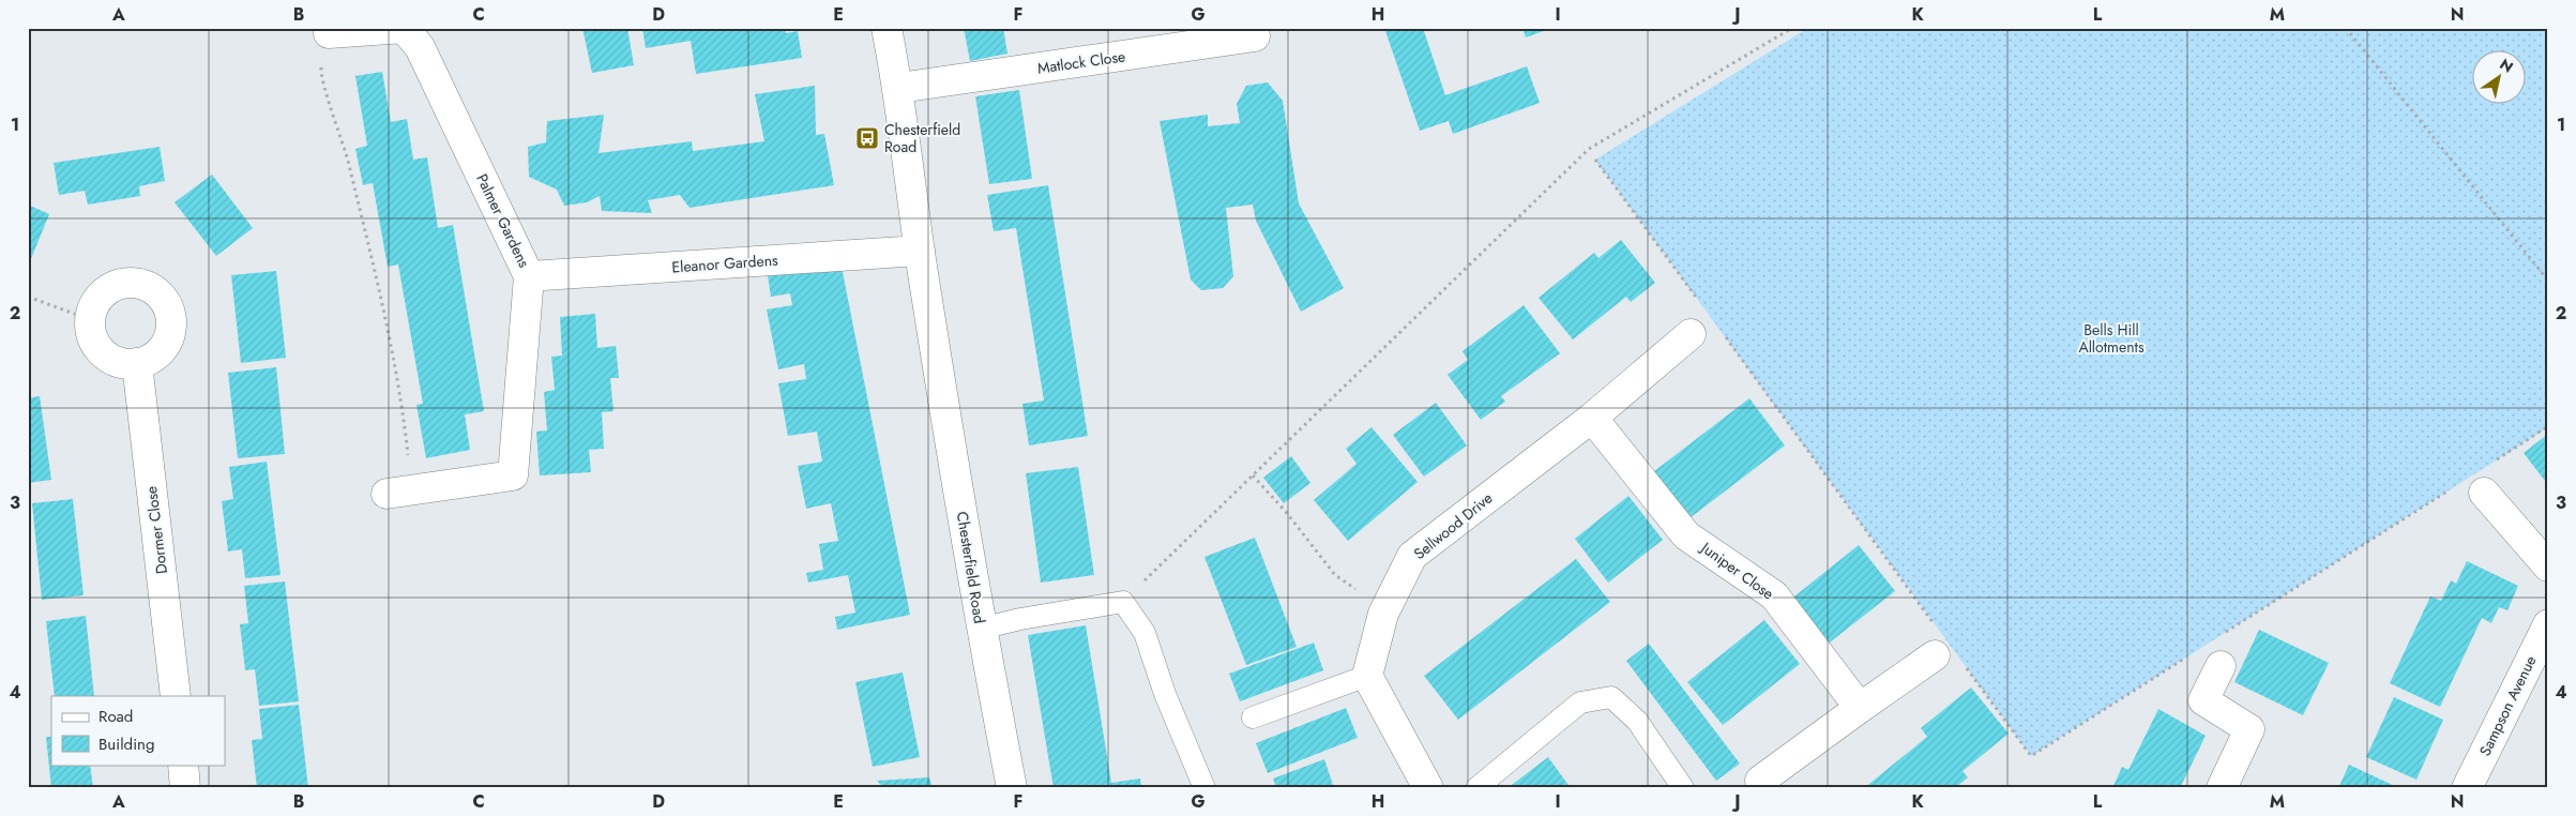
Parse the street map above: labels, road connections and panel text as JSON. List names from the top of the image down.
{
  "streets": {
    "street": [
      "Matlock Close",
      "Palmer Gardens",
      "Eleanor Gardens",
      "Sellwood Drive",
      "Dormer Close",
      "Chesterfield Road",
      "Juniper Close",
      "Sampson Avenue"
    ]
  },
  "crossings": [
    ["Matlock Close", "Chesterfield Road"],
    ["Palmer Gardens", "Eleanor Gardens"],
    ["Eleanor Gardens", "Chesterfield Road"],
    ["Sellwood Drive", "Juniper Close"]
  ],
  "parks": ["Bells Hill Allotments"],
  "places": {
    "bus stop": ["Chesterfield Road"]
  },
  "legend": ["Road", "Building"],
  "north": "top right",
  "grid": {
    "columns": [
      "A",
      "B",
      "C",
      "D",
      "E",
      "F",
      "G",
      "H",
      "I",
      "J",
      "K",
      "L",
      "M",
      "N"
    ],
    "rows": [
      "1",
      "2",
      "3",
      "4"
    ]
  }
}
